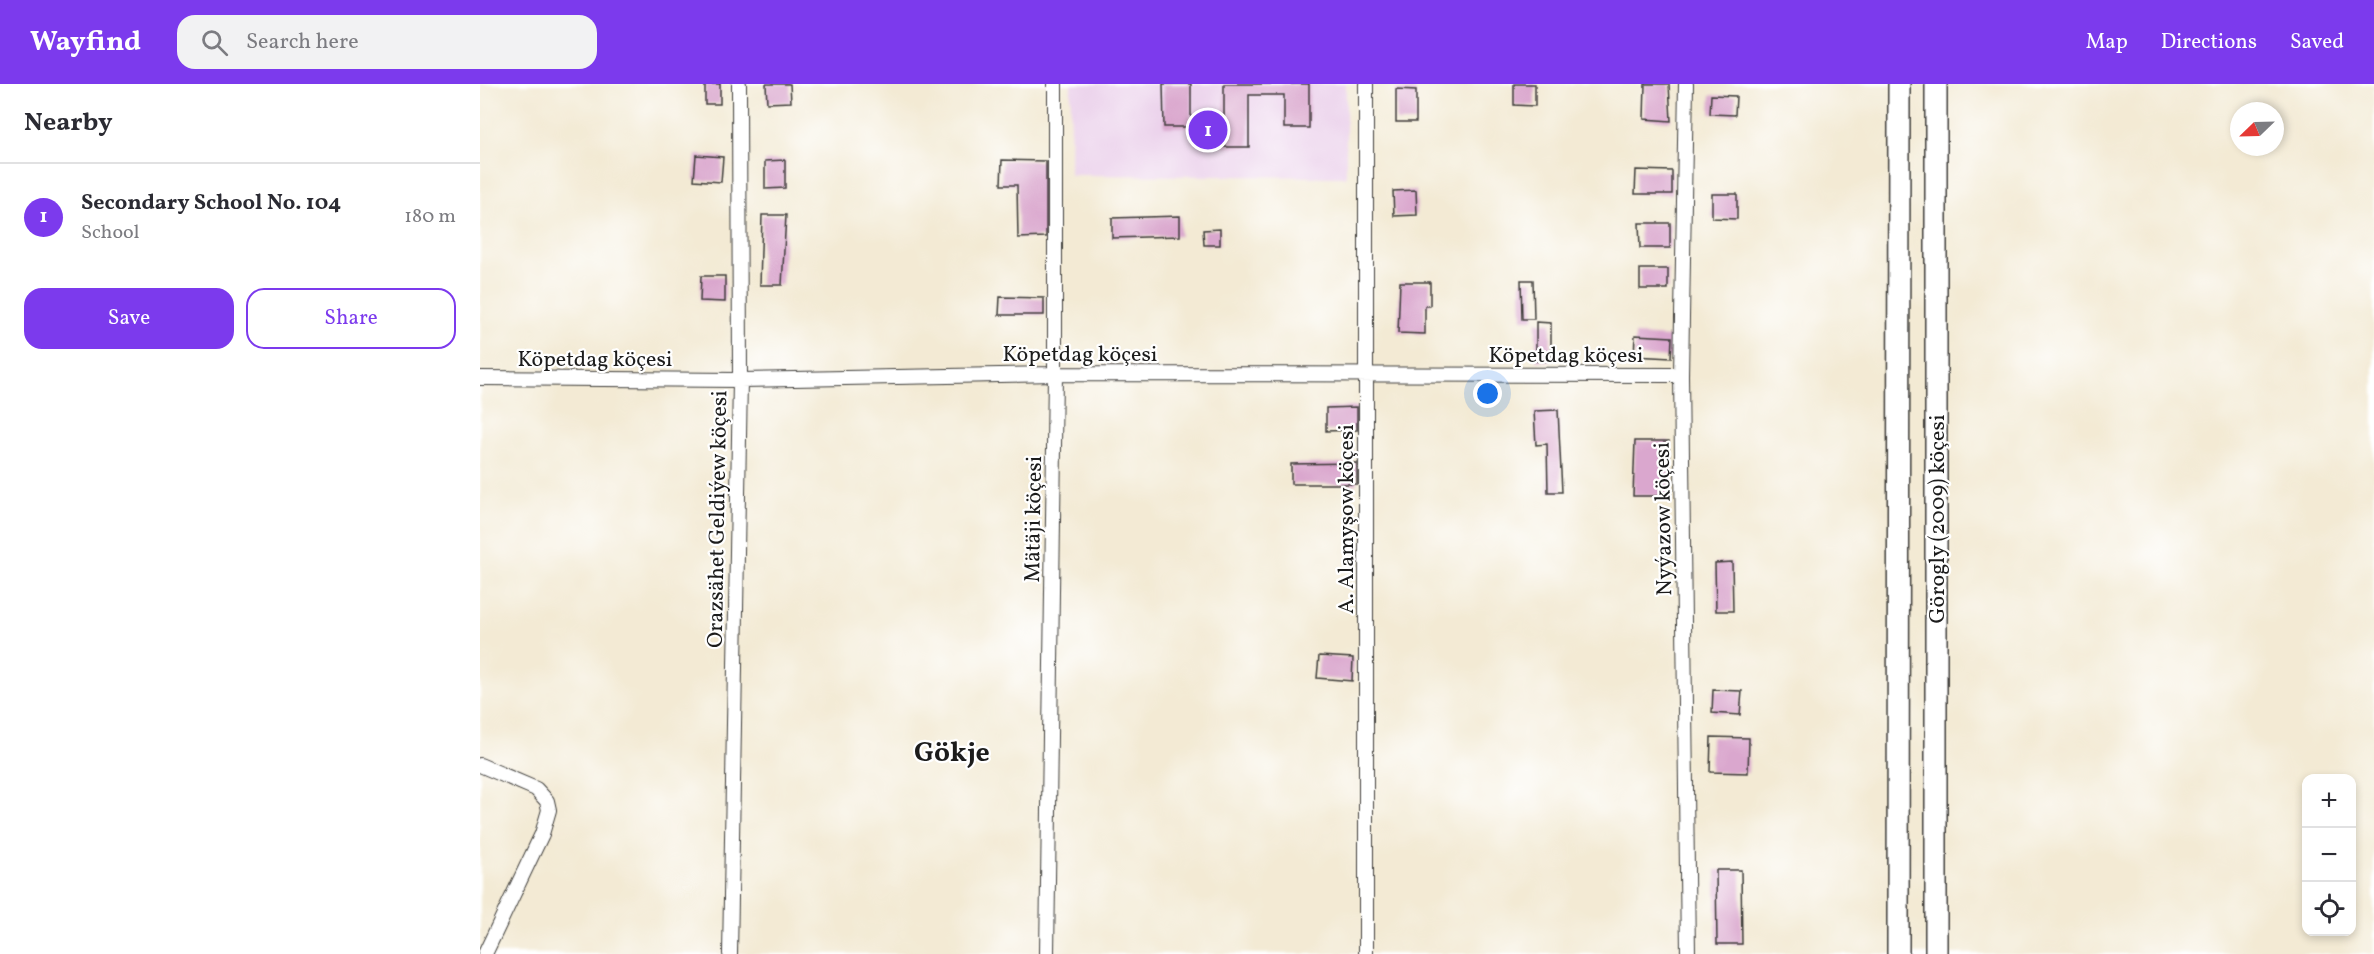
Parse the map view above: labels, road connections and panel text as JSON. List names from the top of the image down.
{
  "streets": {
    "main road": ["Görogly (2009) köçesi"],
    "street": [
      "Köpetdag köçesi",
      "Orazsähet Geldiýew köçesi",
      "Mätäji köçesi",
      "A. Alamyşow köçesi",
      "Nyýazow köçesi"
    ]
  },
  "crossings": [
    ["Köpetdag köçesi", "Orazsähet Geldiýew köçesi"],
    ["Köpetdag köçesi", "Mätäji köçesi"],
    ["Köpetdag köçesi", "A. Alamyşow köçesi"],
    ["Köpetdag köçesi", "Nyýazow köçesi"]
  ],
  "districts": ["Gökje"],
  "north": "bottom left",
  "page": {
    "header": "Wayfind",
    "search": "Search here",
    "nav": ["Map", "Directions", "Saved"],
    "heading": "Nearby",
    "pins": "1",
    "list": [
      {
        "mark": "1",
        "name": "Secondary School No. 104",
        "note": "School",
        "value": "180 m"
      }
    ],
    "buttons": ["Save", "Share"],
    "map_buttons": ["+", "−"]
  }
}
